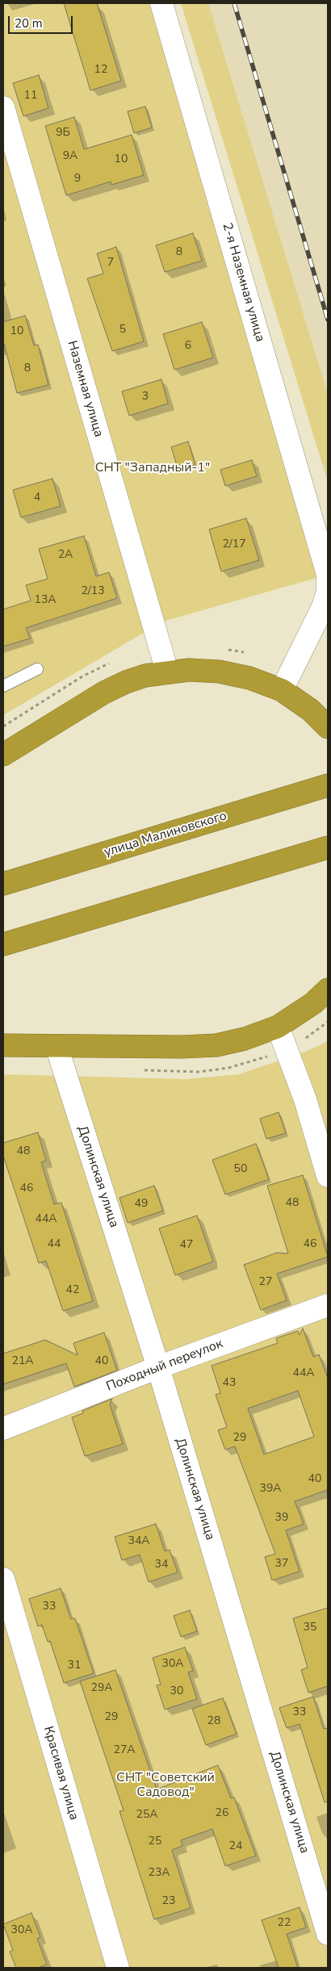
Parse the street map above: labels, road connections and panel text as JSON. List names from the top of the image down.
{
  "streets": {
    "highway": ["улица Малиновского"],
    "street": [
      "2-я Наземная улица",
      "Наземная улица",
      "Долинская улица",
      "Походный переулок",
      "Красивая улица"
    ]
  },
  "crossings": [
    ["Долинская улица", "Походный переулок"]
  ],
  "parks": ["СНТ \"Западный-1\"", "СНТ \"Советский Садовод\""],
  "house_numbers": [
    "12",
    "11",
    "9Б",
    "9А",
    "10",
    "9",
    "8",
    "7",
    "5",
    "10",
    "6",
    "8",
    "3",
    "4",
    "2/17",
    "2А",
    "2/13",
    "13А",
    "48",
    "50",
    "46",
    "48",
    "49",
    "44А",
    "44",
    "46",
    "47",
    "27",
    "42",
    "21А",
    "40",
    "44А",
    "43",
    "29",
    "40",
    "39А",
    "39",
    "34А",
    "37",
    "34",
    "33",
    "35",
    "30А",
    "31",
    "29А",
    "30",
    "33",
    "29",
    "28",
    "27А",
    "26",
    "25А",
    "25",
    "24",
    "23А",
    "23",
    "22",
    "30А"
  ],
  "scale_bar": "20 m"
}
